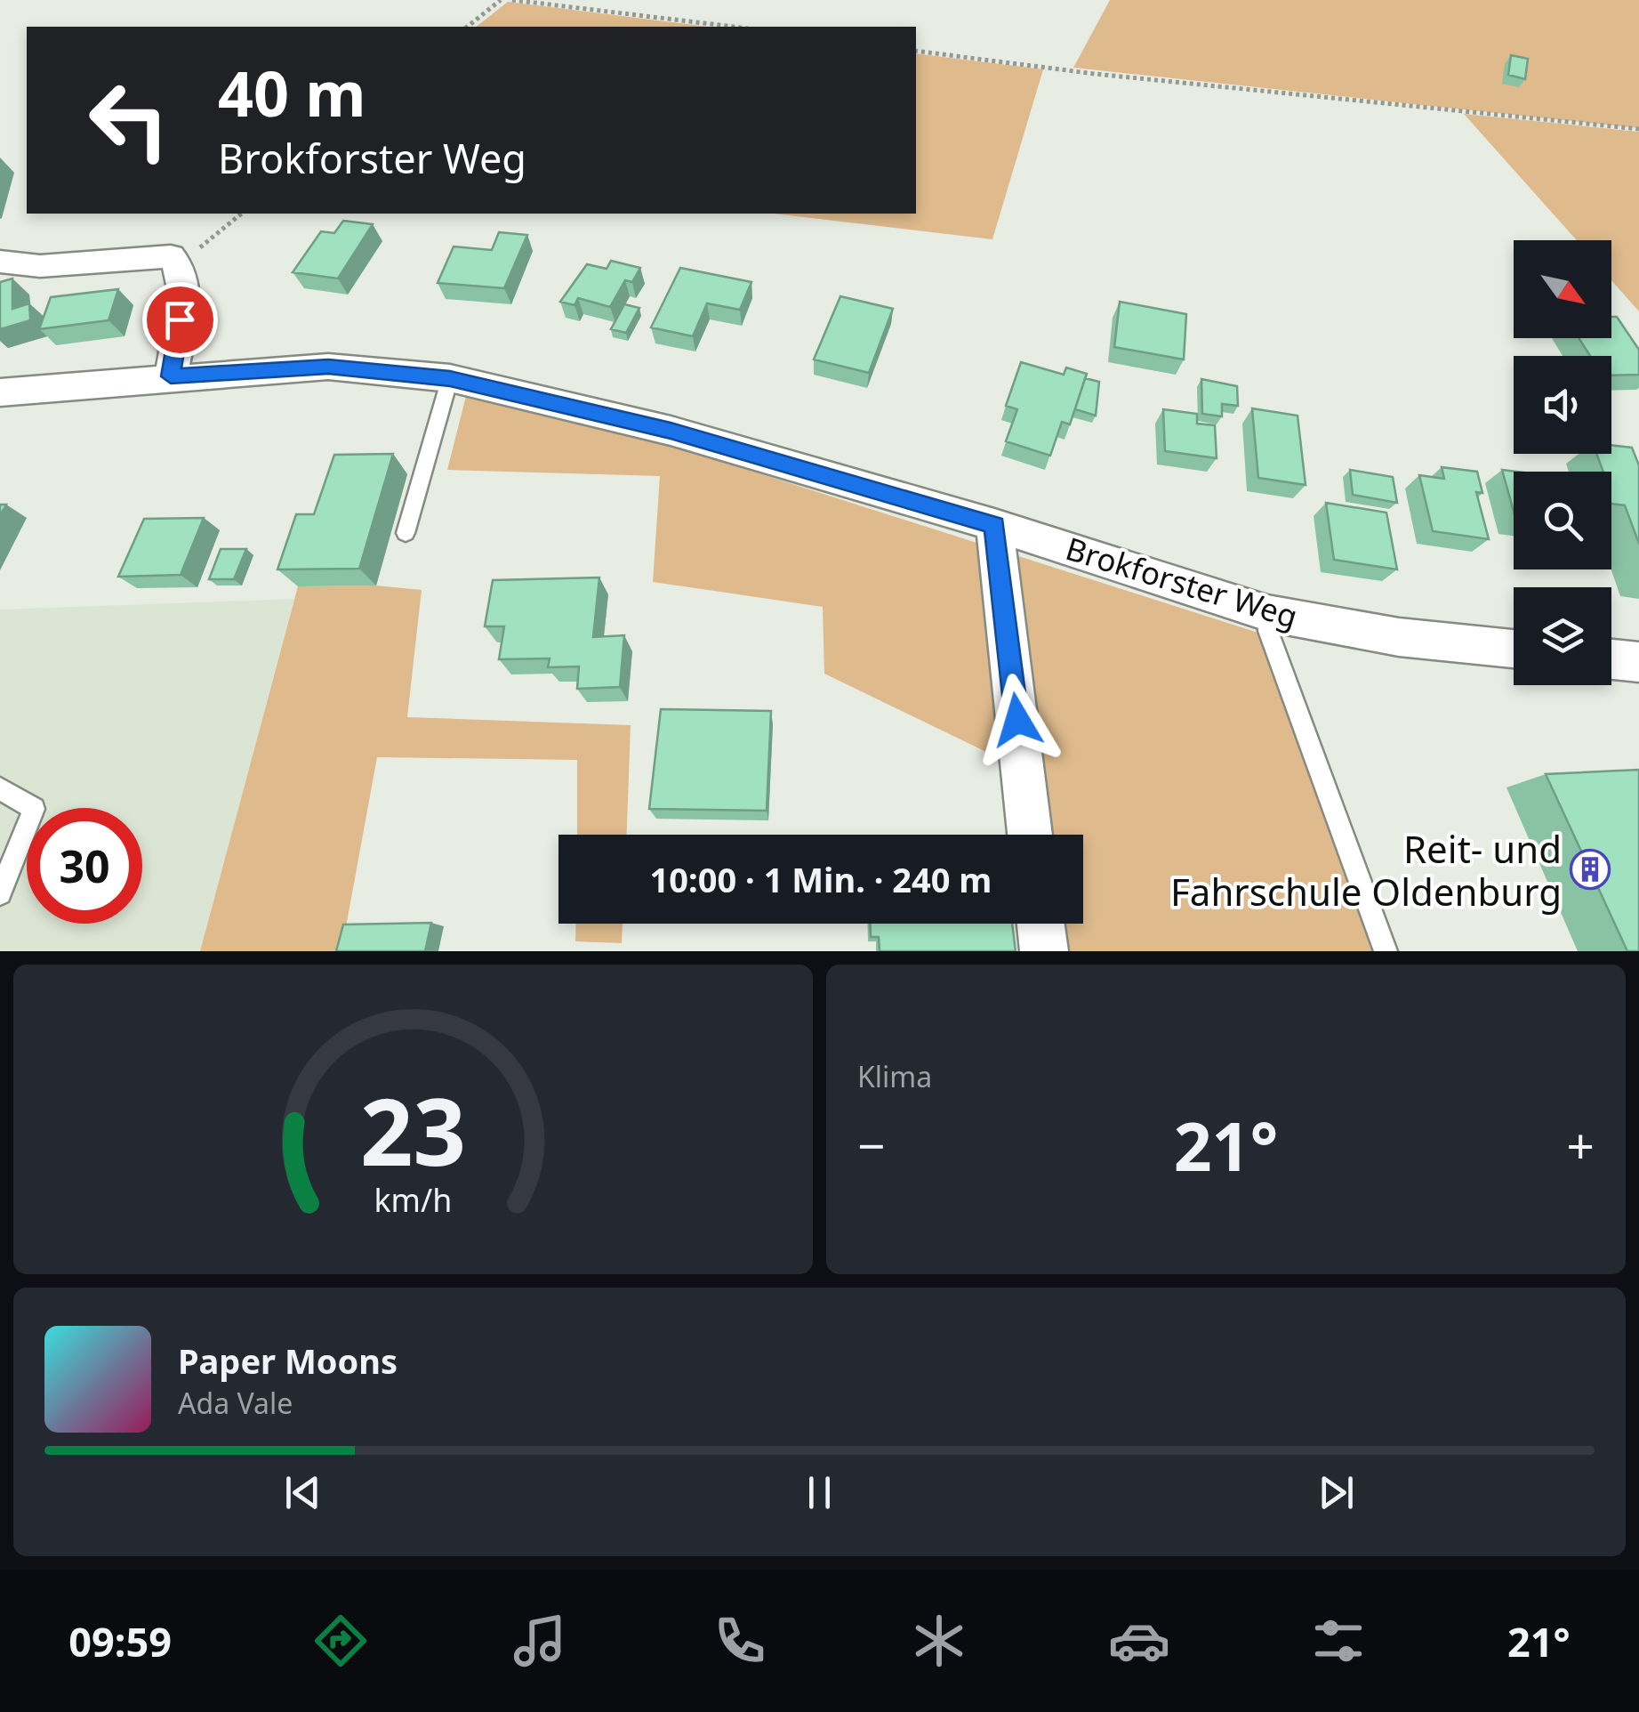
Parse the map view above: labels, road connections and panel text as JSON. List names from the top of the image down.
{
  "streets": {
    "street": ["Brokforster Weg"]
  },
  "places": {
    "building": ["Reit- und Fahrschule Oldenburg"]
  },
  "north": "bottom right",
  "page": {
    "turn": ["40 m", "Brokforster Weg"],
    "limit": "30",
    "trip": "10:00 · 1 Min. · 240 m",
    "tile": "Klima",
    "heat": ["−", "21°", "+"],
    "song": ["Paper Moons", "Ada Vale"],
    "tabs": ["09:59", "21°"],
    "gauge": ["23", "km/h"]
  }
}
